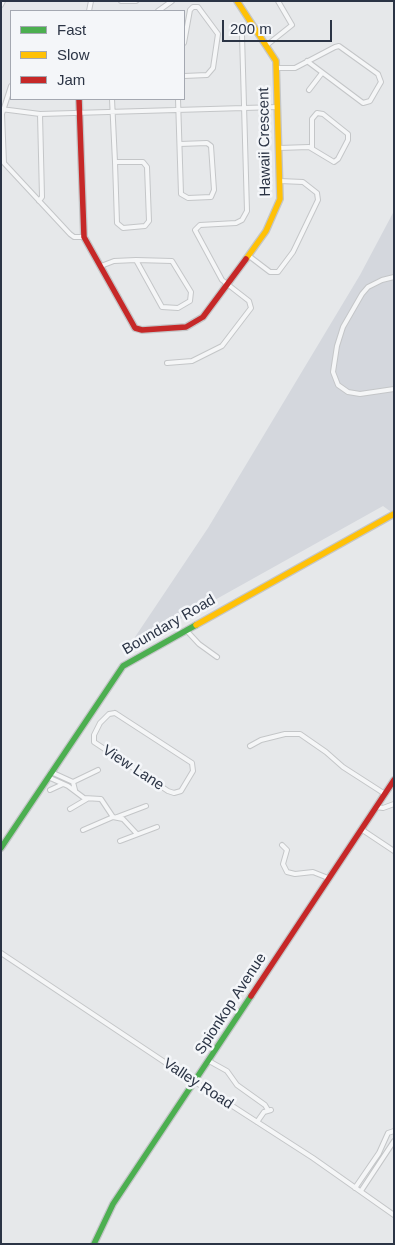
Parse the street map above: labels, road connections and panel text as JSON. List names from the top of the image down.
{
  "streets": {
    "street": [
      "Hawaii Crescent",
      "Boundary Road",
      "View Lane",
      "Spionkop Avenue",
      "Valley Road"
    ]
  },
  "crossings": [
    ["Boundary Road", "View Lane"],
    ["Spionkop Avenue", "Valley Road"]
  ],
  "legend": ["Fast", "Slow", "Jam"],
  "scale_bar": "200 m"
}
